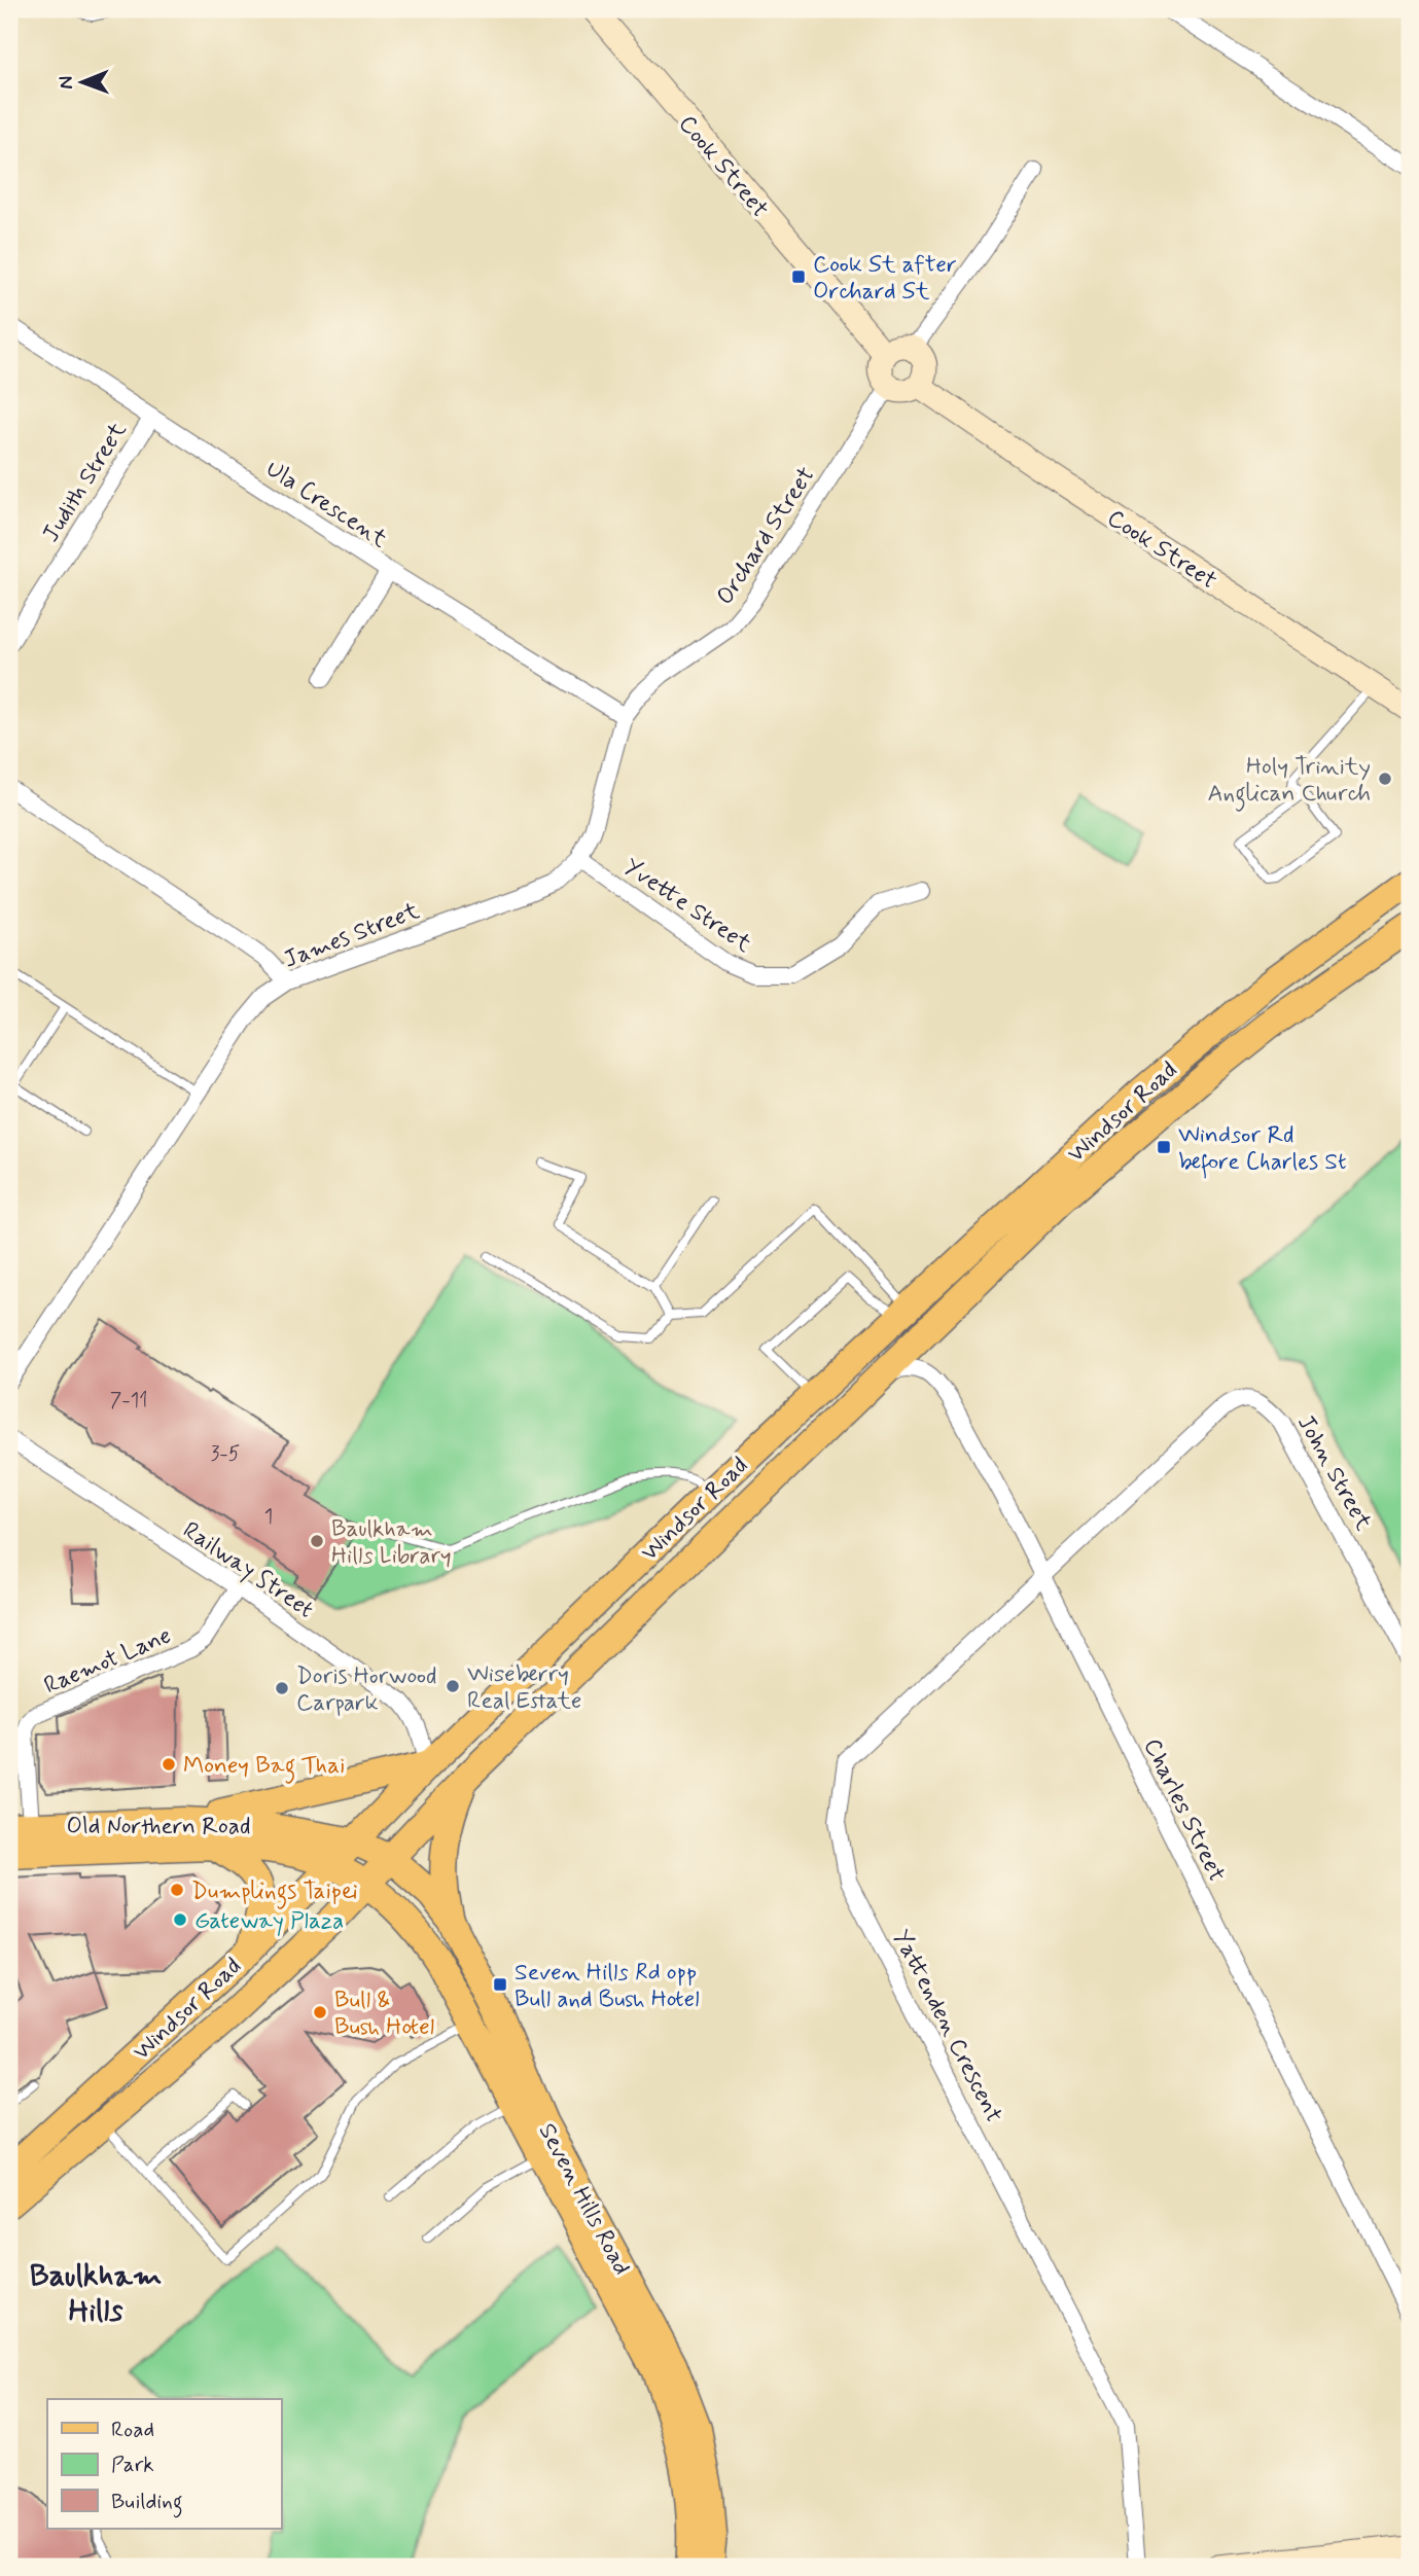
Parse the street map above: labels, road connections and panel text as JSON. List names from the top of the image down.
{
  "streets": {
    "main road": [
      "Cook Street",
      "Windsor Road",
      "Old Northern Road",
      "Seven Hills Road"
    ],
    "street": [
      "Judith Street",
      "Ula Crescent",
      "Orchard Street",
      "Yvette Street",
      "James Street",
      "John Street",
      "Railway Street",
      "Raemot Lane",
      "Charles Street",
      "Yattenden Crescent"
    ]
  },
  "crossings": [
    ["Cook Street", "Orchard Street"],
    ["Judith Street", "Ula Crescent"],
    ["Ula Crescent", "Orchard Street"],
    ["Ula Crescent", "James Street"],
    ["Orchard Street", "James Street"],
    ["Yvette Street", "James Street"],
    ["Windsor Road", "Railway Street"],
    ["Windsor Road", "Charles Street"],
    ["Windsor Road", "Old Northern Road"],
    ["Windsor Road", "Seven Hills Road"],
    ["John Street", "Charles Street"],
    ["John Street", "Yattenden Crescent"],
    ["Railway Street", "Raemot Lane"],
    ["Raemot Lane", "Old Northern Road"],
    ["Charles Street", "Yattenden Crescent"],
    ["Old Northern Road", "Seven Hills Road"]
  ],
  "districts": ["Baulkham Hills"],
  "places": {
    "transit": ["Cook St after Orchard St", "Windsor Rd before Charles St", "Seven Hills Rd opp Bull and Bush Hotel"],
    "other": [
      "Holy Trinity Anglican Church",
      "Baulkham Hills Library",
      "Wiseberry Real Estate",
      "Doris Horwood Carpark",
      "Money Bag Thai",
      "Dumplings Taipei",
      "Gateway Plaza",
      "Bull & Bush Hotel"
    ]
  },
  "house_numbers": ["7-11", "3-5", "1"],
  "legend": ["Road", "Park", "Building"],
  "north": "left"
}
